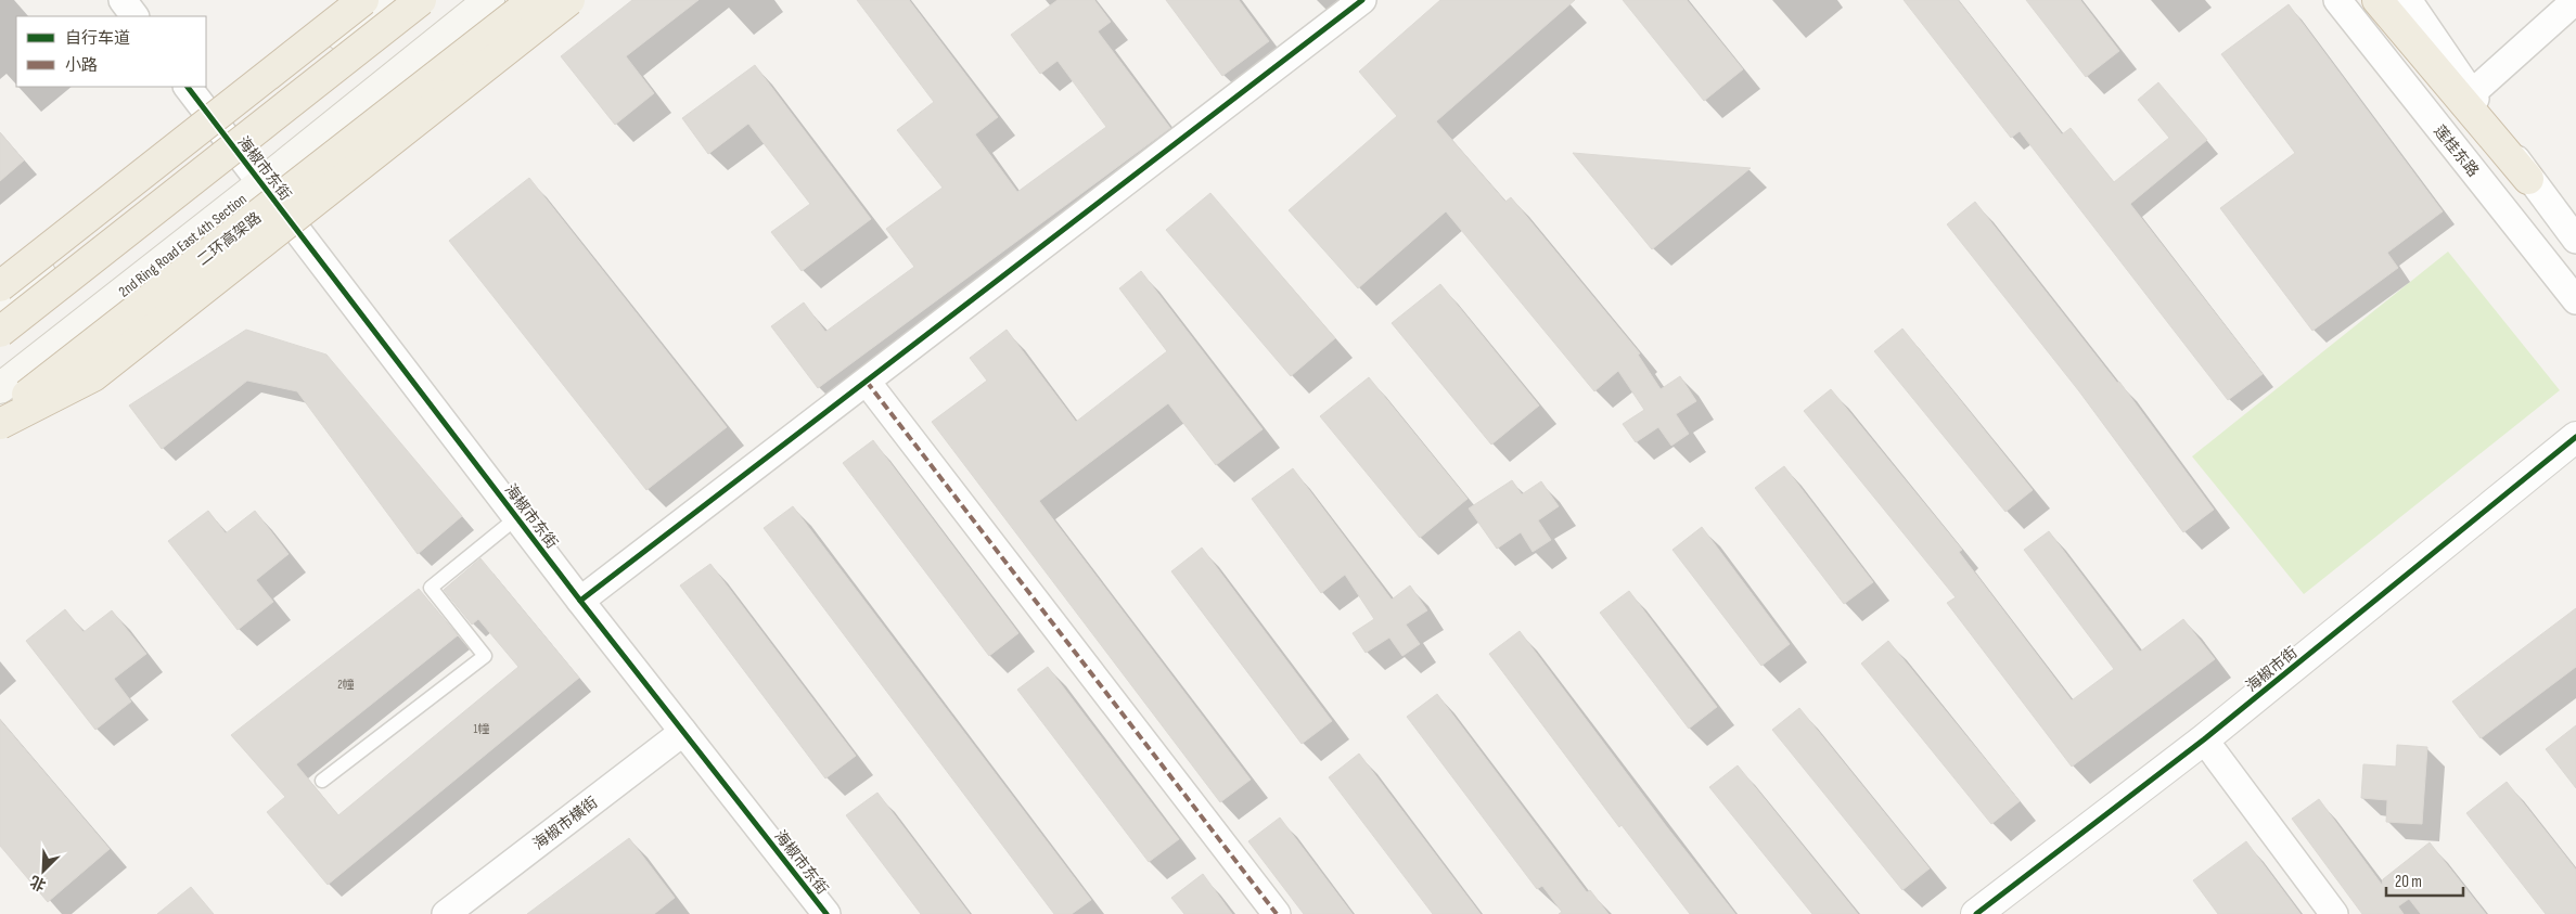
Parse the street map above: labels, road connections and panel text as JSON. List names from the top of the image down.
{
  "streets": {
    "highway": ["二环高架路"],
    "main road": ["2nd Ring Road East 4th Section"],
    "street": [
      "莲桂东路",
      "海椒市东街",
      "海椒市街",
      "海椒市横街"
    ]
  },
  "crossings": [
    ["海椒市东街", "2nd Ring Road East 4th Section"],
    ["海椒市东街", "海椒市横街"]
  ],
  "house_numbers": ["2幢", "1幢"],
  "legend": ["自行车道", "小路"],
  "scale_bar": "20 m",
  "north": "bottom left"
}
